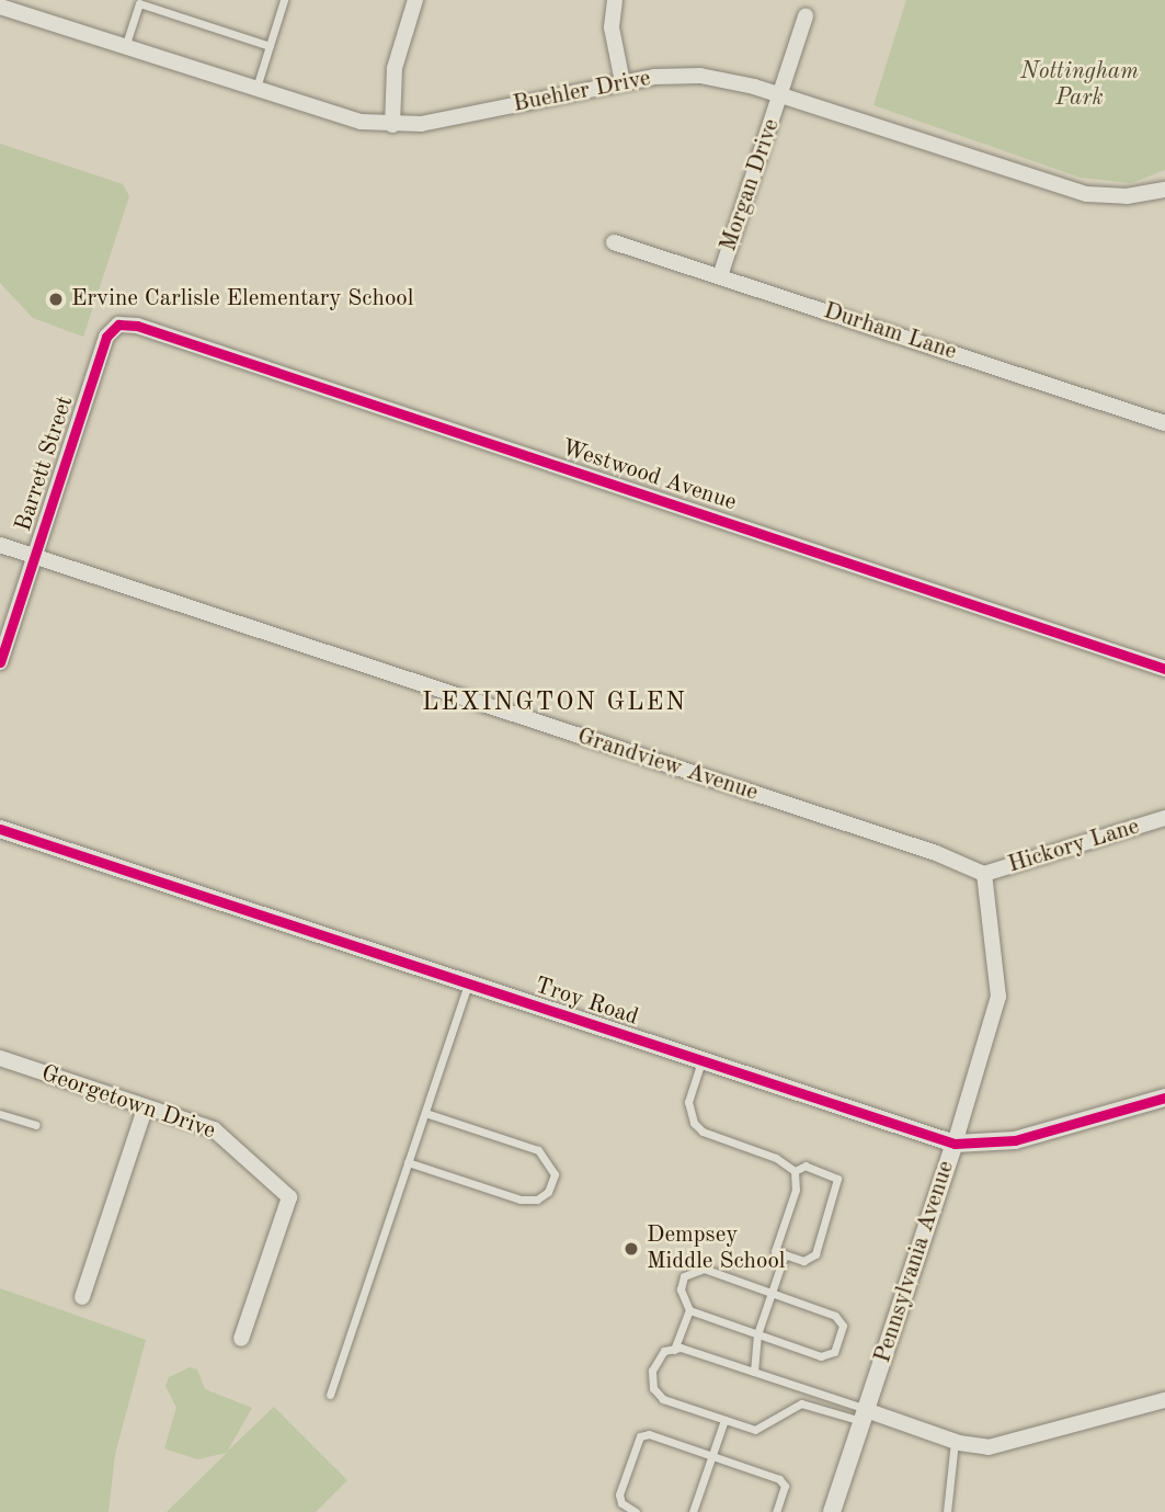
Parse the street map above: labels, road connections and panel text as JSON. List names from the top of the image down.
{
  "streets": {
    "street": [
      "Buehler Drive",
      "Morgan Drive",
      "Durham Lane",
      "Barrett Street",
      "Westwood Avenue",
      "Grandview Avenue",
      "Hickory Lane",
      "Troy Road",
      "Georgetown Drive",
      "Pennsylvania Avenue"
    ]
  },
  "crossings": [
    ["Buehler Drive", "Morgan Drive"],
    ["Morgan Drive", "Durham Lane"],
    ["Barrett Street", "Westwood Avenue"],
    ["Barrett Street", "Grandview Avenue"],
    ["Grandview Avenue", "Hickory Lane"],
    ["Grandview Avenue", "Pennsylvania Avenue"],
    ["Hickory Lane", "Pennsylvania Avenue"],
    ["Troy Road", "Pennsylvania Avenue"]
  ],
  "districts": ["LEXINGTON GLEN"],
  "parks": ["Nottingham Park"],
  "places": ["Ervine Carlisle Elementary School", "Dempsey Middle School"]
}
